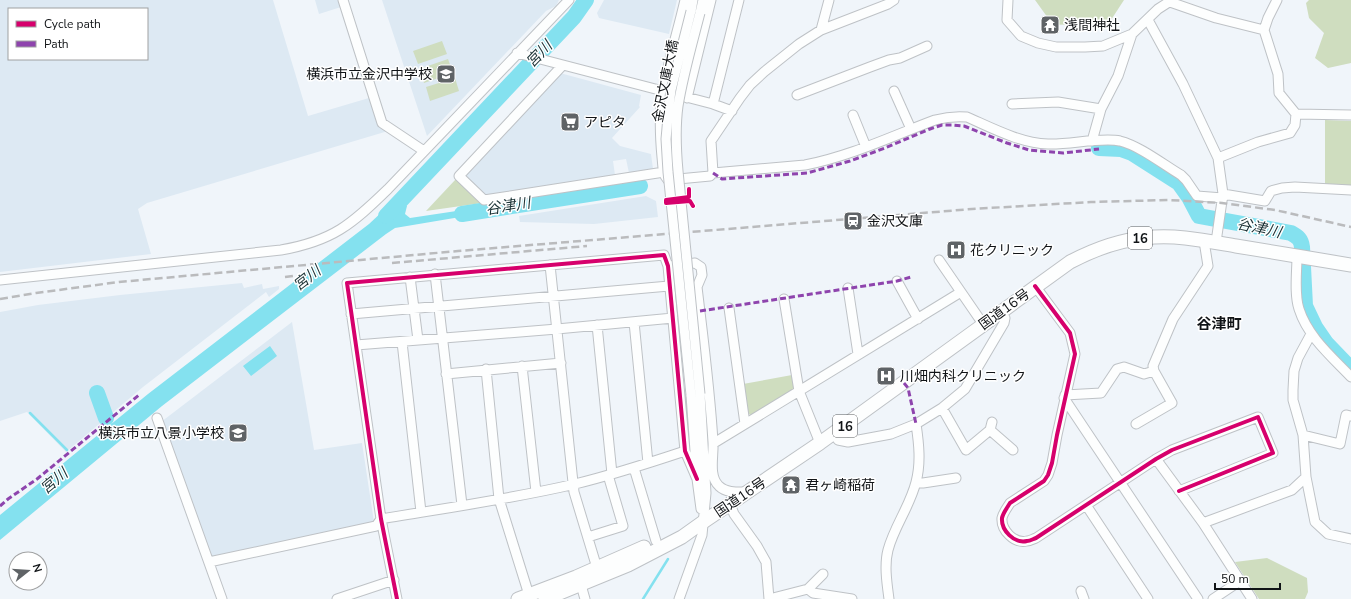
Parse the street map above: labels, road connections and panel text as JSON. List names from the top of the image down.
{
  "streets": {
    "highway": ["16", "国道16号"],
    "street": ["金沢文庫大橋"]
  },
  "districts": ["谷津町"],
  "water": ["宮川", "谷津川"],
  "places": {
    "temple": ["浅間神社", "君ヶ崎稲荷"],
    "school or university": ["横浜市立金沢中学校", "横浜市立八景小学校"],
    "supermarket": ["アピタ"],
    "station": ["金沢文庫"],
    "hospital": ["花クリニック", "川畑内科クリニック"]
  },
  "legend": ["Cycle path", "Path"],
  "scale_bar": "50 m",
  "north": "right"
}
